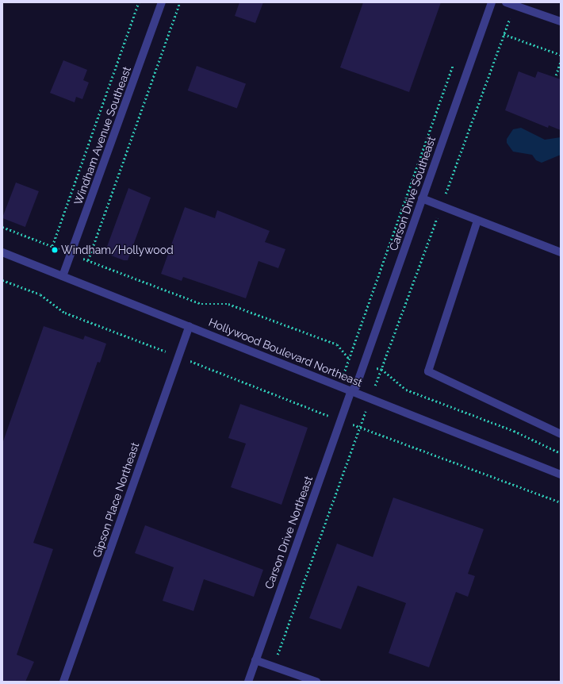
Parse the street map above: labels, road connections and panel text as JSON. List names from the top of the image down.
{
  "streets": {
    "street": [
      "Windham Avenue Southeast",
      "Carson Drive Southeast",
      "Hollywood Boulevard Northeast",
      "Gipson Place Northeast",
      "Carson Drive Northeast"
    ]
  },
  "crossings": [
    ["Windham Avenue Southeast", "Hollywood Boulevard Northeast"],
    ["Carson Drive Southeast", "Hollywood Boulevard Northeast"],
    ["Carson Drive Southeast", "Carson Drive Northeast"],
    ["Hollywood Boulevard Northeast", "Gipson Place Northeast"],
    ["Hollywood Boulevard Northeast", "Carson Drive Northeast"]
  ],
  "places": ["Windham/Hollywood"]
}
